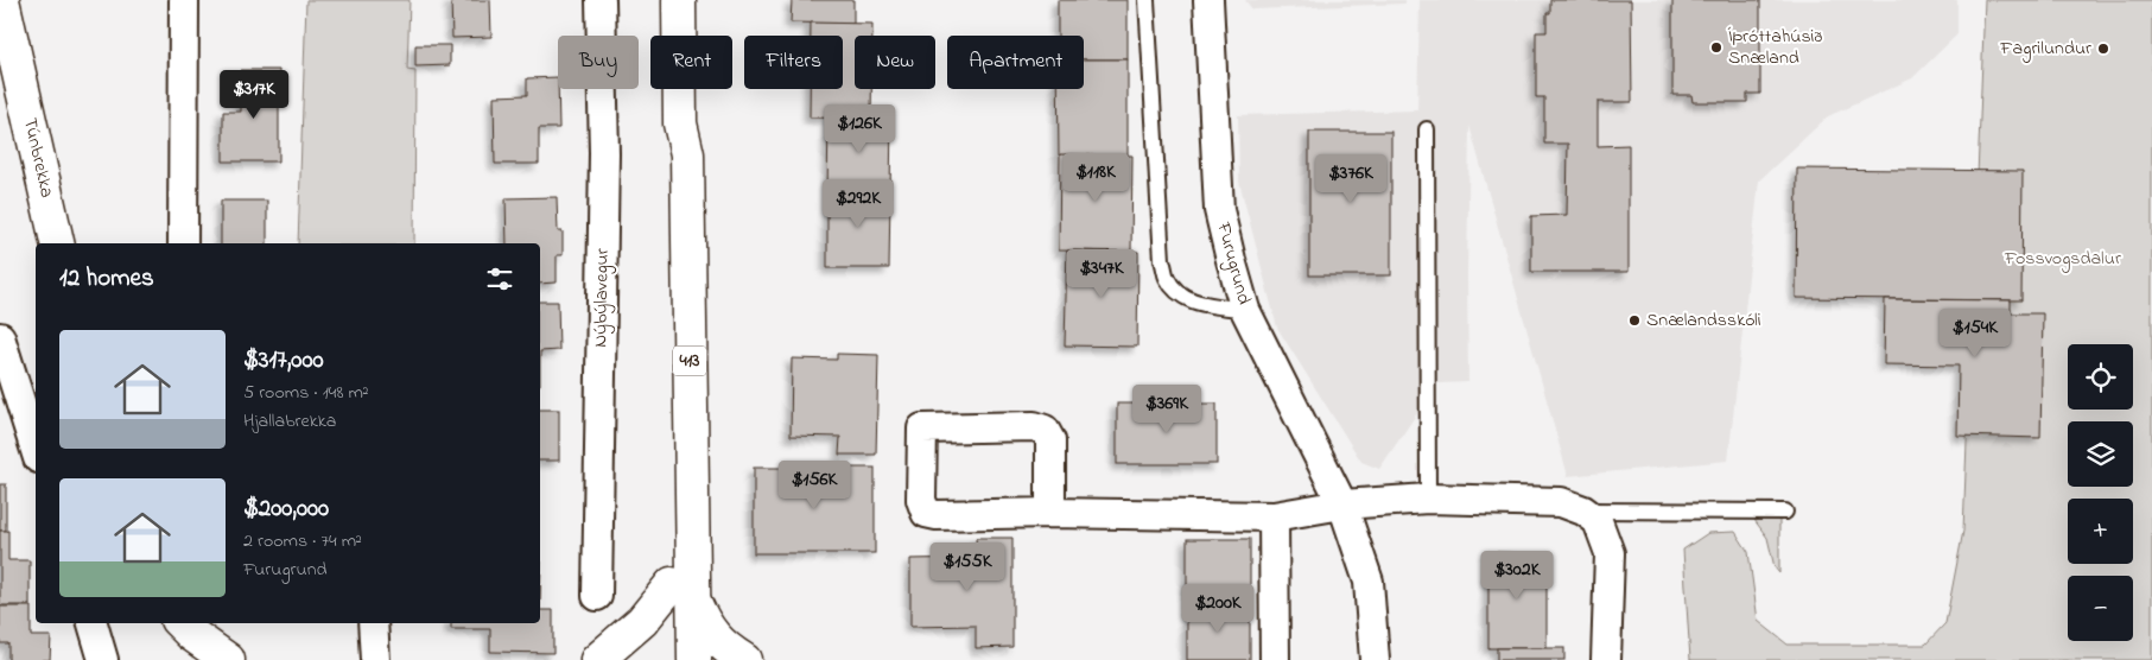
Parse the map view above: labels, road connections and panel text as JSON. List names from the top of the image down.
{
  "streets": {
    "main road": ["Túnbrekka", "413"],
    "street": ["Furugrund", "Nýbýlavegur"]
  },
  "parks": ["Fossvogsdalur"],
  "places": ["Íþróttahúsið Snæland", "Fagrilundur", "Snælandsskóli"],
  "page": {
    "chip": [
      "Buy",
      "Rent",
      "Filters",
      "New",
      "Apartment"
    ],
    "price": [
      "$317K",
      "$126K",
      "$118K",
      "$376K",
      "$292K",
      "$347K",
      "$154K",
      "$369K",
      "$156K",
      "$155K",
      "$302K",
      "$200K"
    ],
    "heading": "12 homes",
    "list": [
      {
        "name": "$317,000",
        "note": "5 rooms · 148 m² · Hjallabrekka"
      },
      {
        "name": "$200,000",
        "note": "2 rooms · 74 m² · Furugrund"
      }
    ],
    "map_buttons": ["+", "−"]
  }
}
